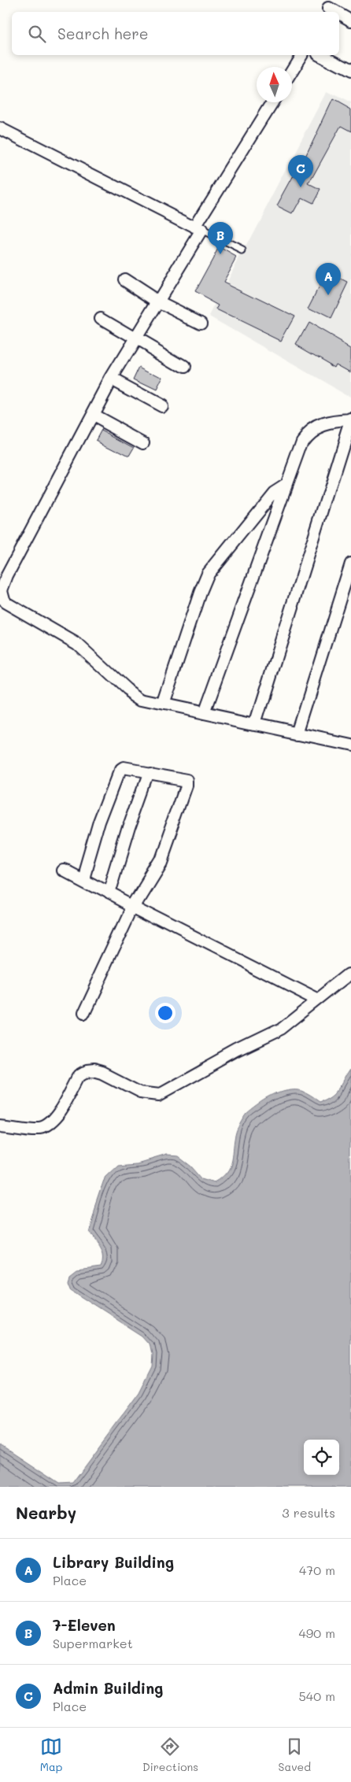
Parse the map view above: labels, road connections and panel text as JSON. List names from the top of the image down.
{
  "north": "top",
  "page": {
    "search": "Search here",
    "pins": ["C", "B", "A"],
    "heading": ["Nearby", "3 results"],
    "list": [
      {
        "mark": "A",
        "name": "Library Building",
        "note": "Place",
        "value": "470 m"
      },
      {
        "mark": "B",
        "name": "7-Eleven",
        "note": "Supermarket",
        "value": "490 m"
      },
      {
        "mark": "C",
        "name": "Admin Building",
        "note": "Place",
        "value": "540 m"
      }
    ],
    "nav": ["Map", "Directions", "Saved"]
  }
}
